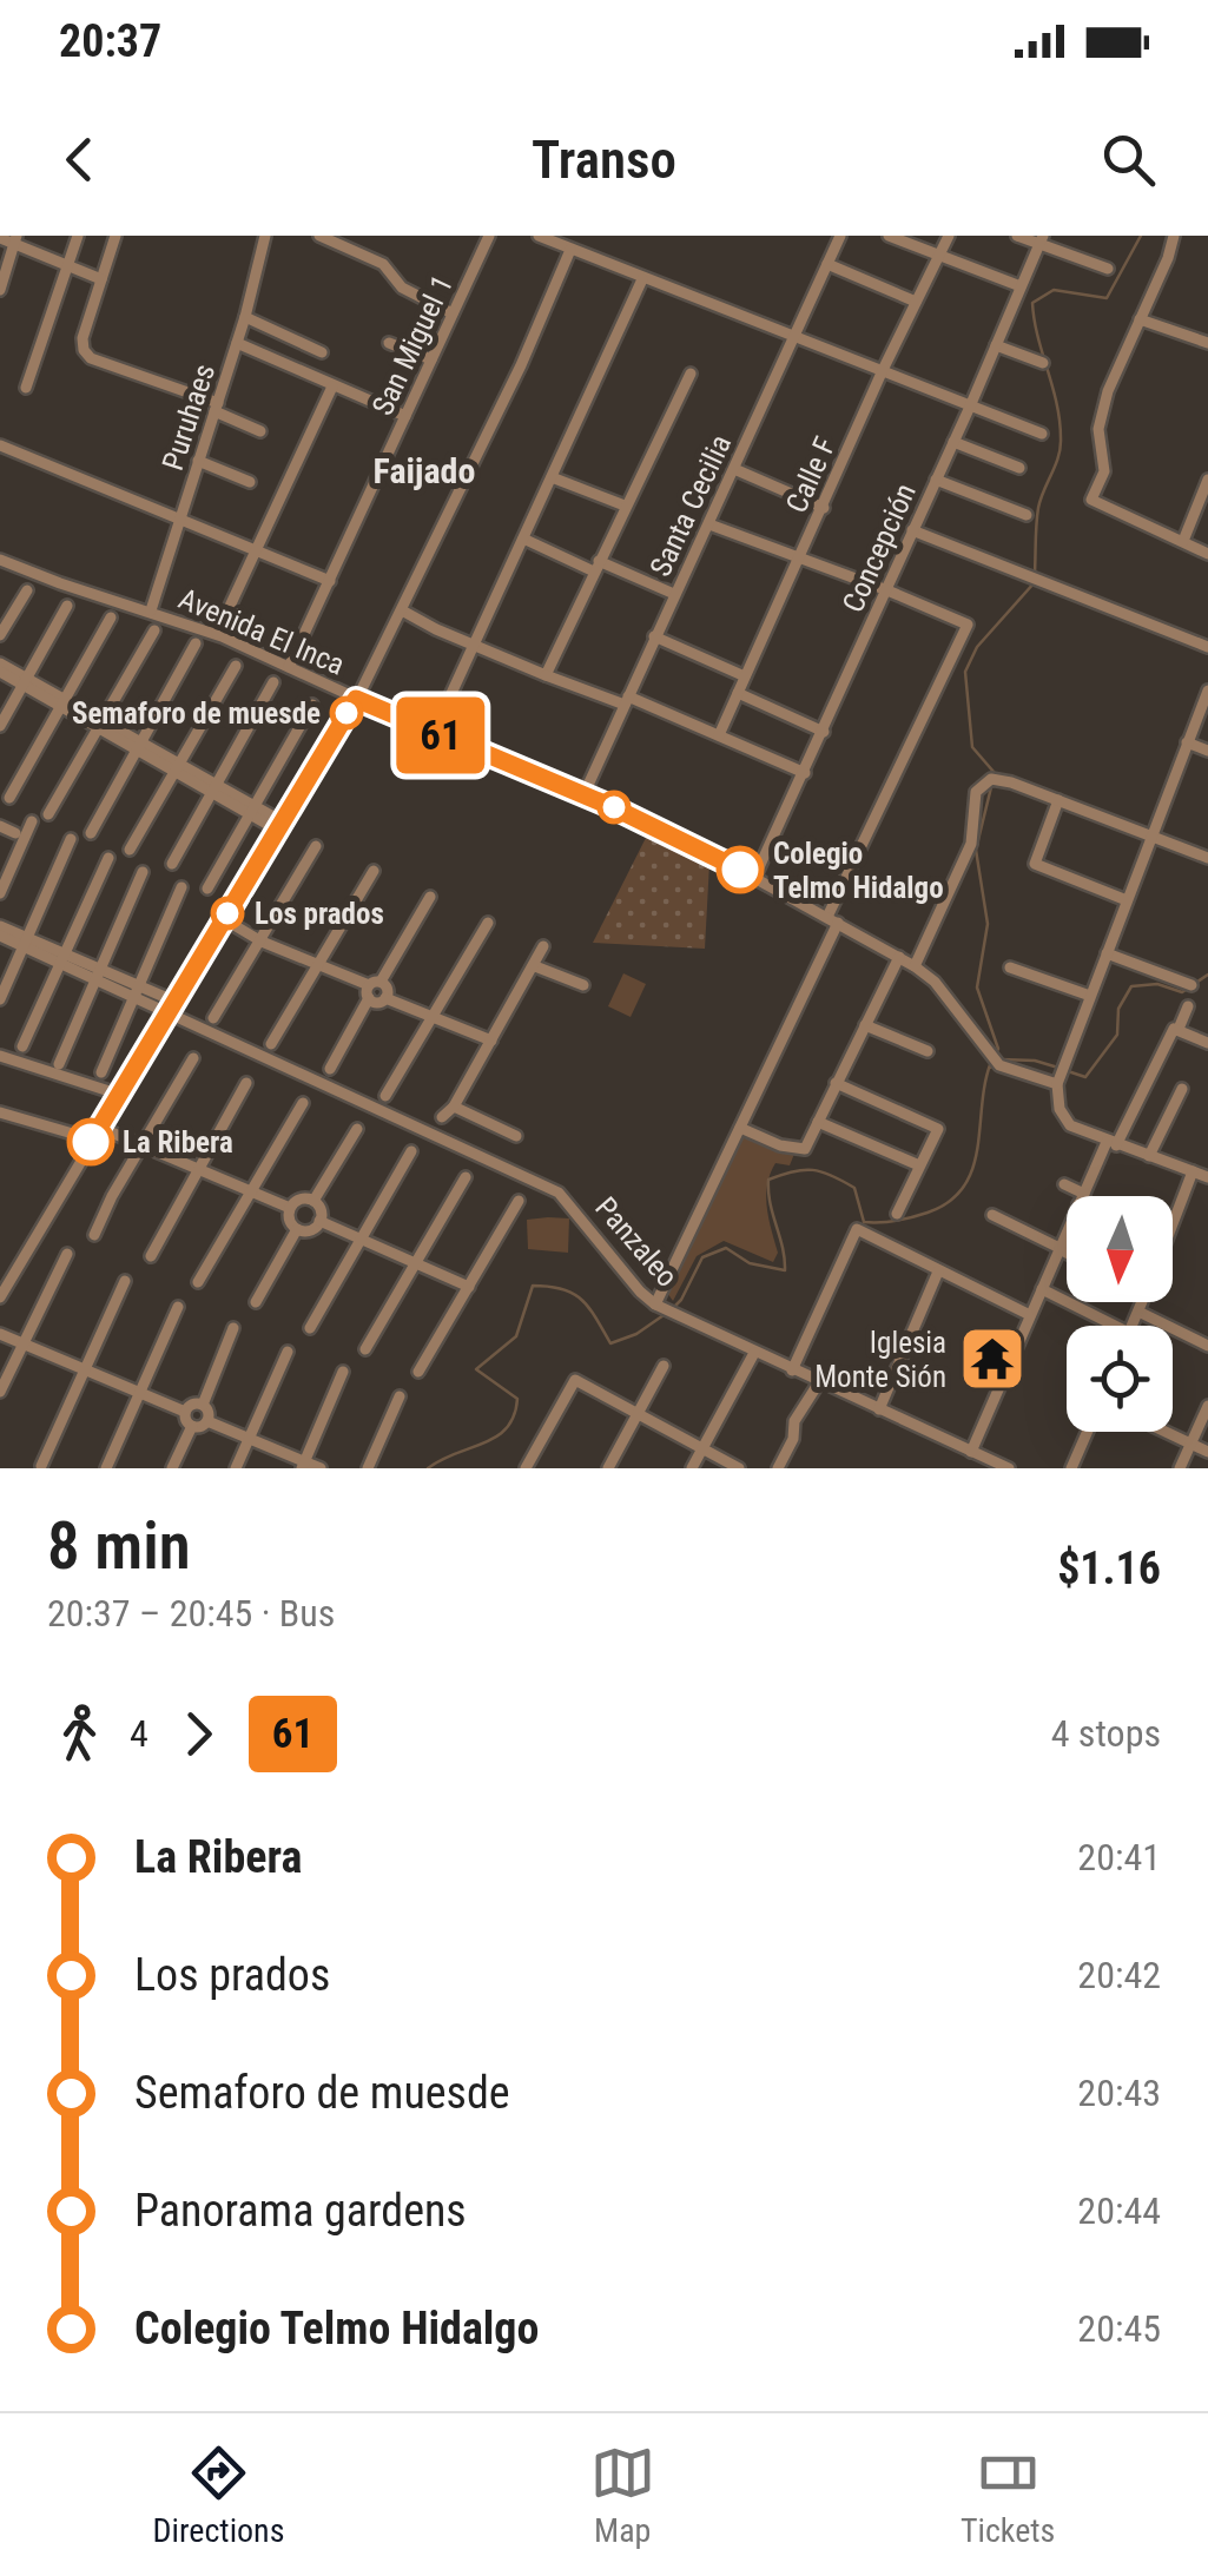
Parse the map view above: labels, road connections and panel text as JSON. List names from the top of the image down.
{
  "streets": {
    "street": [
      "San Miguel 1",
      "Puruhaes",
      "Calle F",
      "Santa Cecilia",
      "Concepción",
      "Avenida El Inca",
      "Panzaleo"
    ]
  },
  "crossings": [
    ["San Miguel 1", "Avenida El Inca"],
    ["Puruhaes", "Avenida El Inca"],
    ["Santa Cecilia", "Avenida El Inca"],
    ["Concepción", "Avenida El Inca"]
  ],
  "districts": ["Faijado"],
  "places": {
    "other": [
      "Semaforo de muesde",
      "Colegio Telmo Hidalgo",
      "Los prados",
      "La Ribera"
    ],
    "temple": ["Iglesia Monte Sión"]
  },
  "lines": ["bus line 61"],
  "north": "bottom",
  "page": {
    "status": "20:37",
    "header": "Transo",
    "on_map": "61",
    "heading": ["8 min", "20:37 – 20:45 · Bus", "$1.16"],
    "legs": ["4", "61", "4 stops"],
    "list": [
      {
        "name": "La Ribera",
        "value": "20:41"
      },
      {
        "name": "Los prados",
        "value": "20:42"
      },
      {
        "name": "Semaforo de muesde",
        "value": "20:43"
      },
      {
        "name": "Panorama gardens",
        "value": "20:44"
      },
      {
        "name": "Colegio Telmo Hidalgo",
        "value": "20:45"
      }
    ],
    "tabs": ["Directions", "Map", "Tickets"]
  }
}
